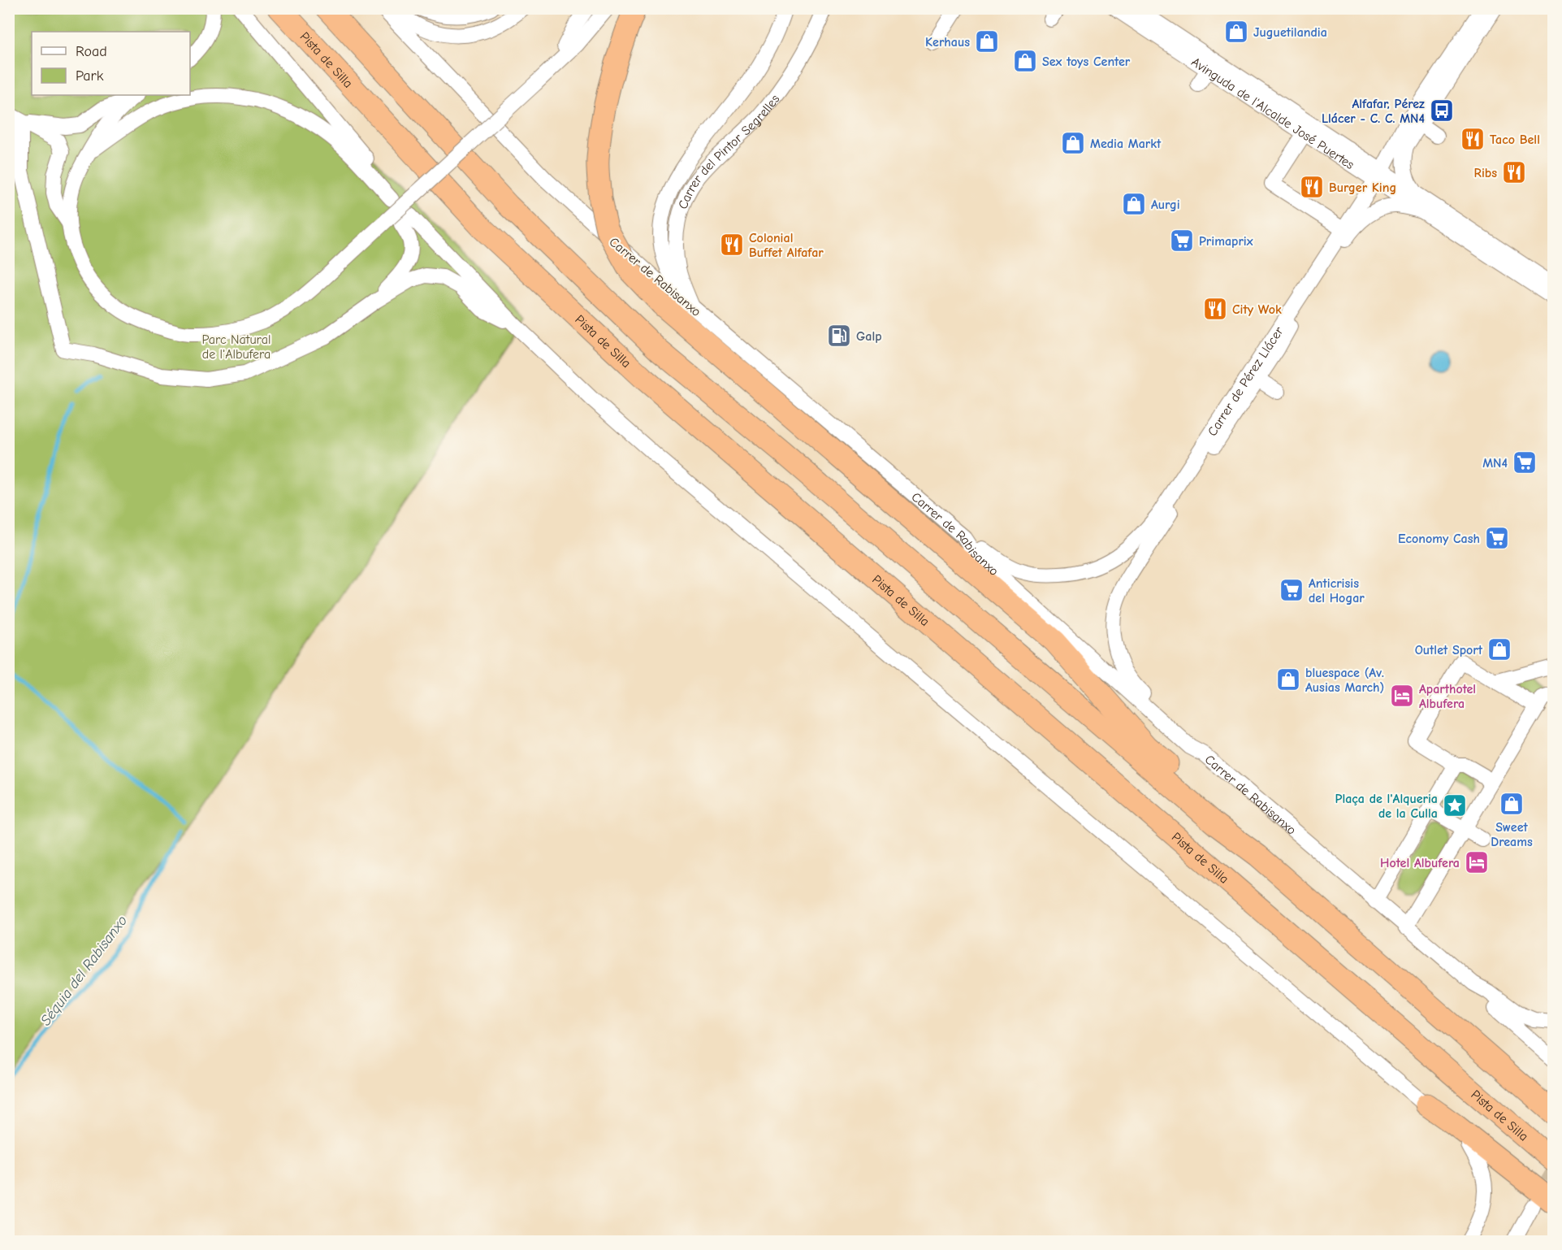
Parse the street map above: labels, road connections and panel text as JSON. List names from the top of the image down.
{
  "streets": {
    "highway": ["Pista de Silla"],
    "street": [
      "Avinguda de l'Alcalde José Puertes",
      "Carrer del Pintor Segrelles",
      "Carrer de Rabisanxo",
      "Carrer de Pérez Llácer"
    ]
  },
  "crossings": [
    ["Avinguda de l'Alcalde José Puertes", "Carrer de Pérez Llácer"],
    ["Carrer del Pintor Segrelles", "Carrer de Rabisanxo"],
    ["Carrer de Rabisanxo", "Carrer de Pérez Llácer"]
  ],
  "water": ["Séquia del Rabisanxo"],
  "parks": ["Parc Natural de l'Albufera"],
  "places": {
    "shop": [
      "Juguetilandia",
      "Kerhaus",
      "Sex toys Center",
      "Media Markt",
      "Aurgi",
      "Outlet Sport",
      "bluespace (Av. Ausias March)",
      "Sweet Dreams"
    ],
    "bus stop": ["Alfafar, Pérez Llácer - C. C. MN4"],
    "restaurant": [
      "Taco Bell",
      "Ribs",
      "Burger King",
      "Colonial Buffet Alfafar",
      "City Wok"
    ],
    "supermarket": [
      "Primaprix",
      "MN4",
      "Economy Cash",
      "Anticrisis del Hogar"
    ],
    "fuel station": ["Galp"],
    "hotel": ["Aparthotel Albufera", "Hotel Albufera"],
    "place": ["Plaça de l'Alqueria de la Culla"]
  },
  "legend": ["Road", "Park"]
}
